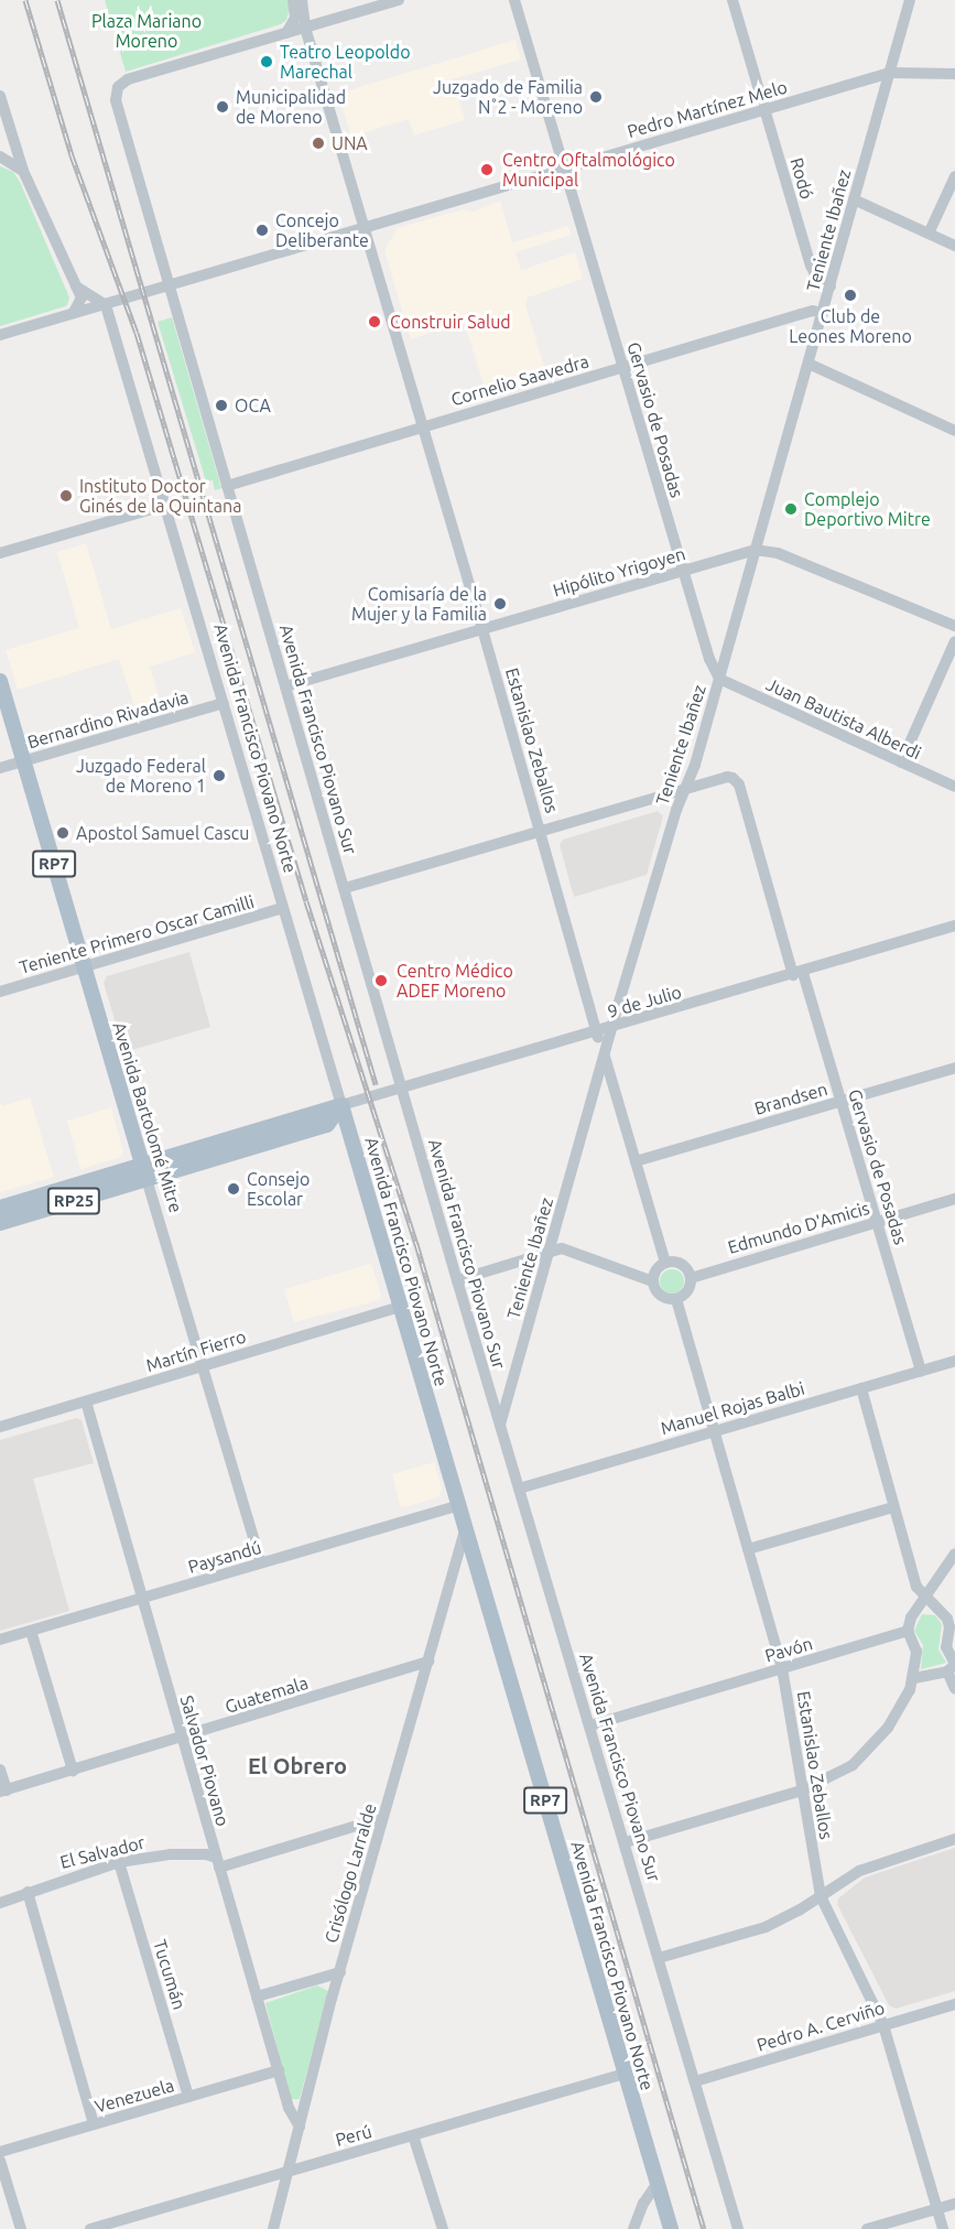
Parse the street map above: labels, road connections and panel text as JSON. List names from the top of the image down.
{
  "streets": {
    "main road": [
      "Avenida Francisco Piovano Norte",
      "RP7",
      "Avenida Bartolomé Mitre",
      "RP25"
    ],
    "street": [
      "Pedro Martínez Melo",
      "Rodó",
      "Teniente Ibañez",
      "Cornelio Saavedra",
      "Gervasio de Posadas",
      "Hipólito Yrigoyen",
      "Juan Bautista Alberdi",
      "Bernardino Rivadavia",
      "Avenida Francisco Piovano Sur",
      "Estanislao Zeballos",
      "Teniente Primero Oscar Camilli",
      "9 de Julio",
      "Brandsen",
      "Edmundo D'Amicis",
      "Martín Fierro",
      "Manuel Rojas Balbi",
      "Paysandú",
      "Pavón",
      "Guatemala",
      "Salvador Piovano",
      "El Salvador",
      "Crisólogo Larralde",
      "Tucumán",
      "Pedro A. Cerviño",
      "Venezuela",
      "Perú"
    ]
  },
  "crossings": [
    ["Pedro Martínez Melo", "Rodó"],
    ["Pedro Martínez Melo", "Teniente Ibañez"],
    ["Pedro Martínez Melo", "Gervasio de Posadas"],
    ["Pedro Martínez Melo", "Avenida Francisco Piovano Sur"],
    ["Pedro Martínez Melo", "Estanislao Zeballos"],
    ["Pedro Martínez Melo", "Avenida Francisco Piovano Norte"],
    ["Rodó", "Teniente Ibañez"],
    ["Teniente Ibañez", "Cornelio Saavedra"],
    ["Teniente Ibañez", "Gervasio de Posadas"],
    ["Teniente Ibañez", "Hipólito Yrigoyen"],
    ["Teniente Ibañez", "Juan Bautista Alberdi"],
    ["Teniente Ibañez", "Avenida Francisco Piovano Sur"],
    ["Teniente Ibañez", "Estanislao Zeballos"],
    ["Teniente Ibañez", "9 de Julio"],
    ["Cornelio Saavedra", "Gervasio de Posadas"],
    ["Cornelio Saavedra", "Avenida Francisco Piovano Sur"],
    ["Cornelio Saavedra", "Estanislao Zeballos"],
    ["Gervasio de Posadas", "Hipólito Yrigoyen"],
    ["Gervasio de Posadas", "Juan Bautista Alberdi"],
    ["Gervasio de Posadas", "9 de Julio"],
    ["Gervasio de Posadas", "Brandsen"],
    ["Gervasio de Posadas", "Edmundo D'Amicis"],
    ["Gervasio de Posadas", "Manuel Rojas Balbi"],
    ["Hipólito Yrigoyen", "Avenida Francisco Piovano Sur"],
    ["Hipólito Yrigoyen", "Estanislao Zeballos"],
    ["Bernardino Rivadavia", "Avenida Francisco Piovano Norte"],
    ["Bernardino Rivadavia", "Avenida Bartolomé Mitre"],
    ["Avenida Francisco Piovano Sur", "9 de Julio"],
    ["Avenida Francisco Piovano Sur", "Manuel Rojas Balbi"],
    ["Avenida Francisco Piovano Sur", "Pavón"],
    ["Avenida Francisco Piovano Sur", "Pedro A. Cerviño"],
    ["Estanislao Zeballos", "9 de Julio"],
    ["Estanislao Zeballos", "Brandsen"],
    ["Estanislao Zeballos", "Edmundo D'Amicis"],
    ["Estanislao Zeballos", "Manuel Rojas Balbi"],
    ["Estanislao Zeballos", "Pavón"],
    ["Estanislao Zeballos", "Pedro A. Cerviño"],
    ["Avenida Francisco Piovano Norte", "Teniente Primero Oscar Camilli"],
    ["Avenida Francisco Piovano Norte", "9 de Julio"],
    ["Avenida Francisco Piovano Norte", "Martín Fierro"],
    ["Avenida Francisco Piovano Norte", "Paysandú"],
    ["Avenida Francisco Piovano Norte", "Crisólogo Larralde"],
    ["Avenida Francisco Piovano Norte", "Perú"],
    ["Teniente Primero Oscar Camilli", "Avenida Bartolomé Mitre"],
    ["Avenida Bartolomé Mitre", "RP25"],
    ["Avenida Bartolomé Mitre", "Martín Fierro"],
    ["Avenida Bartolomé Mitre", "Paysandú"],
    ["Martín Fierro", "Salvador Piovano"],
    ["Paysandú", "Salvador Piovano"],
    ["Guatemala", "Salvador Piovano"],
    ["Guatemala", "Crisólogo Larralde"],
    ["Salvador Piovano", "El Salvador"],
    ["Salvador Piovano", "Crisólogo Larralde"],
    ["Salvador Piovano", "Venezuela"],
    ["El Salvador", "Crisólogo Larralde"],
    ["El Salvador", "Tucumán"],
    ["Crisólogo Larralde", "Perú"],
    ["Tucumán", "Venezuela"]
  ],
  "districts": ["El Obrero"],
  "parks": ["Plaza Mariano Moreno"],
  "places": [
    "Teatro Leopoldo Marechal",
    "Juzgado de Familia N˚2 - Moreno",
    "Municipalidad de Moreno",
    "UNA",
    "Centro Oftalmológico Municipal",
    "Concejo Deliberante",
    "Club de Leones Moreno",
    "Construir Salud",
    "OCA",
    "Instituto Doctor Ginés de la Quintana",
    "Complejo Deportivo Mitre",
    "Comisaría de la Mujer y la Familia",
    "Juzgado Federal de Moreno 1",
    "Apostol Samuel Cascu",
    "Centro Médico ADEF Moreno",
    "Consejo Escolar"
  ]
}
